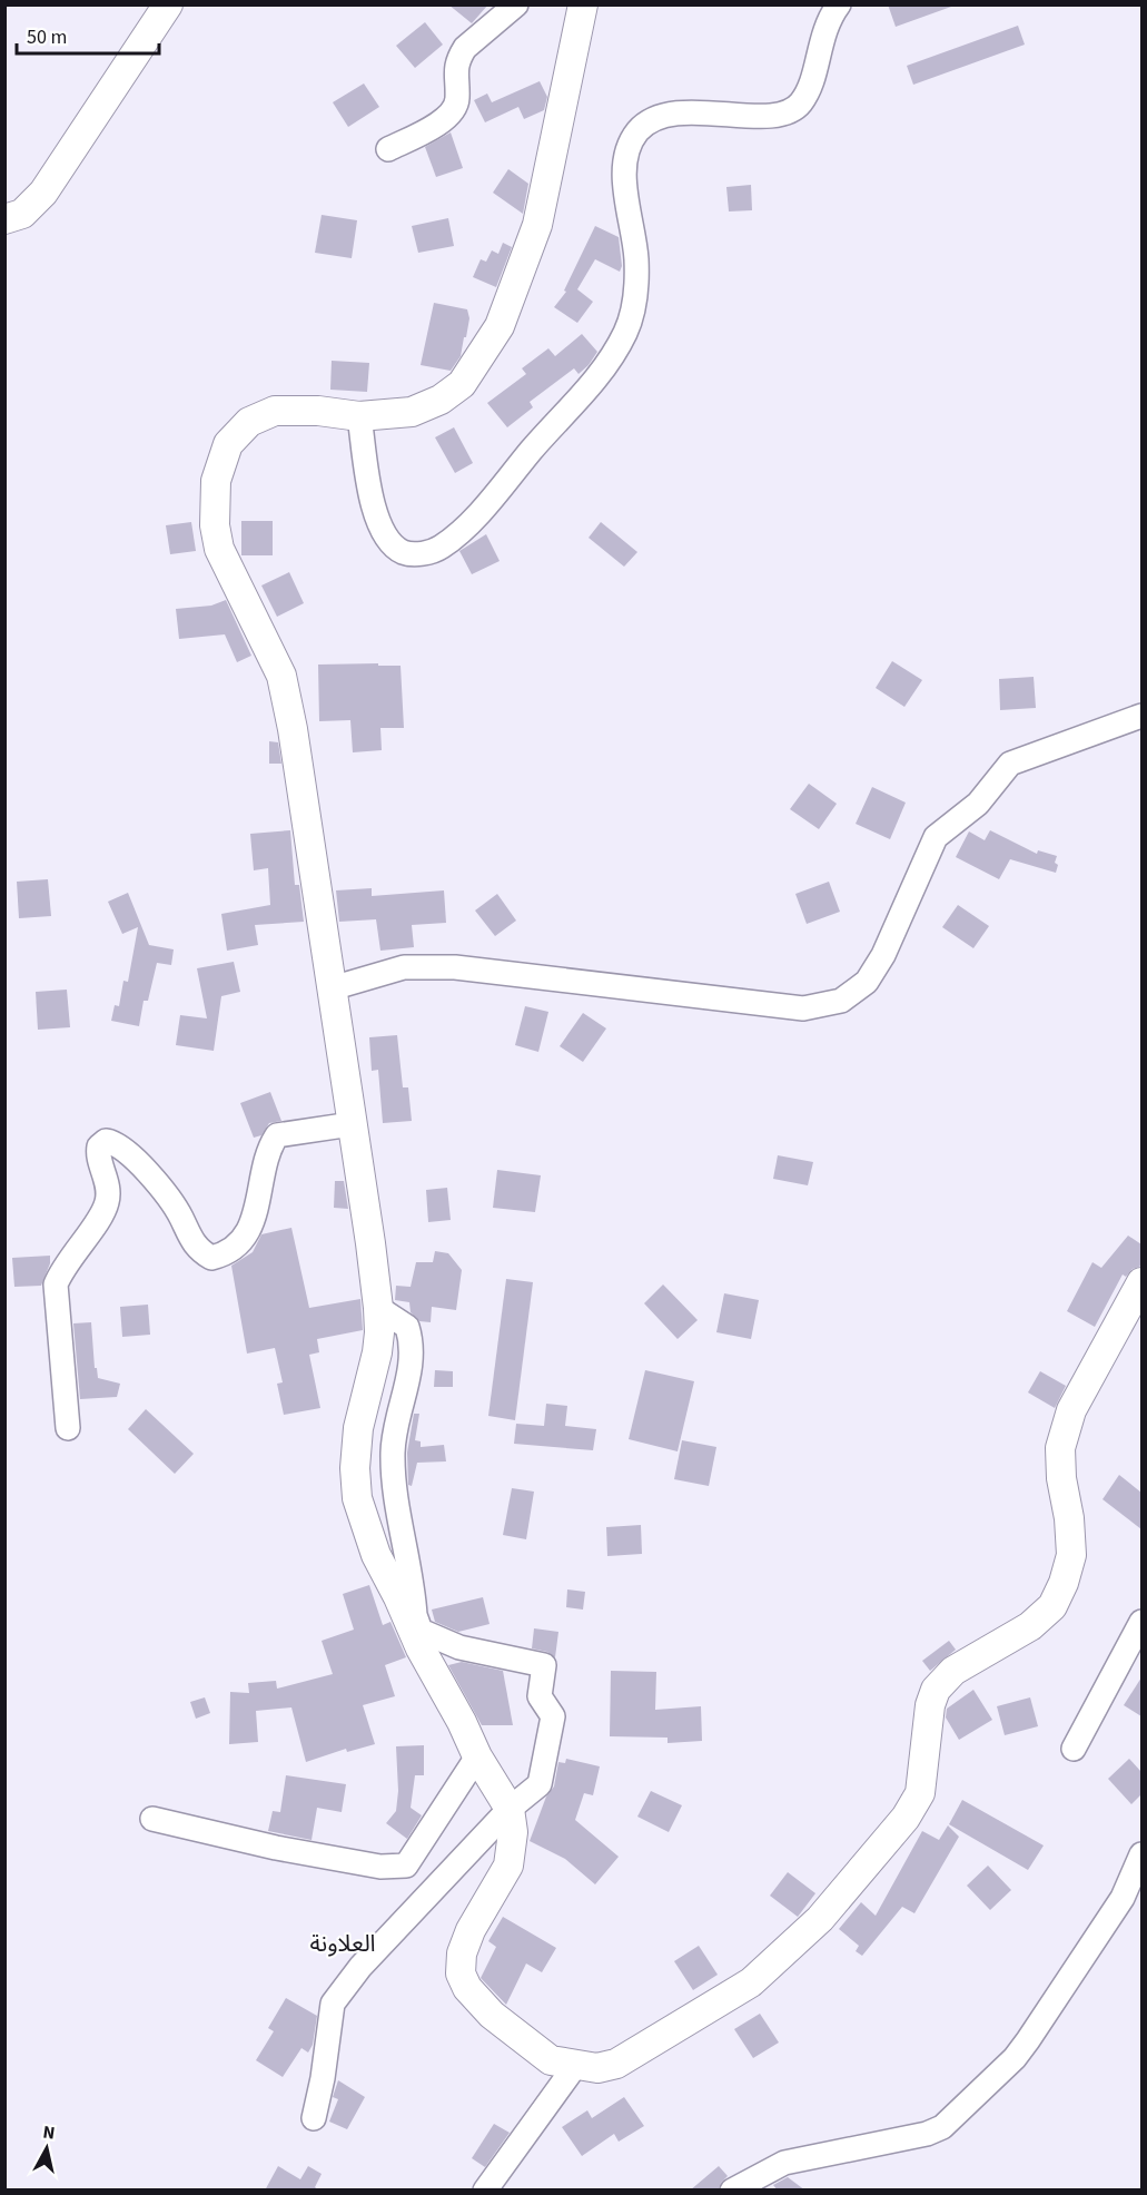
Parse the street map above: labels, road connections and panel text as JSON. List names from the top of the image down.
{
  "districts": ["العلاونة"],
  "scale_bar": "50 m",
  "north": "top"
}
